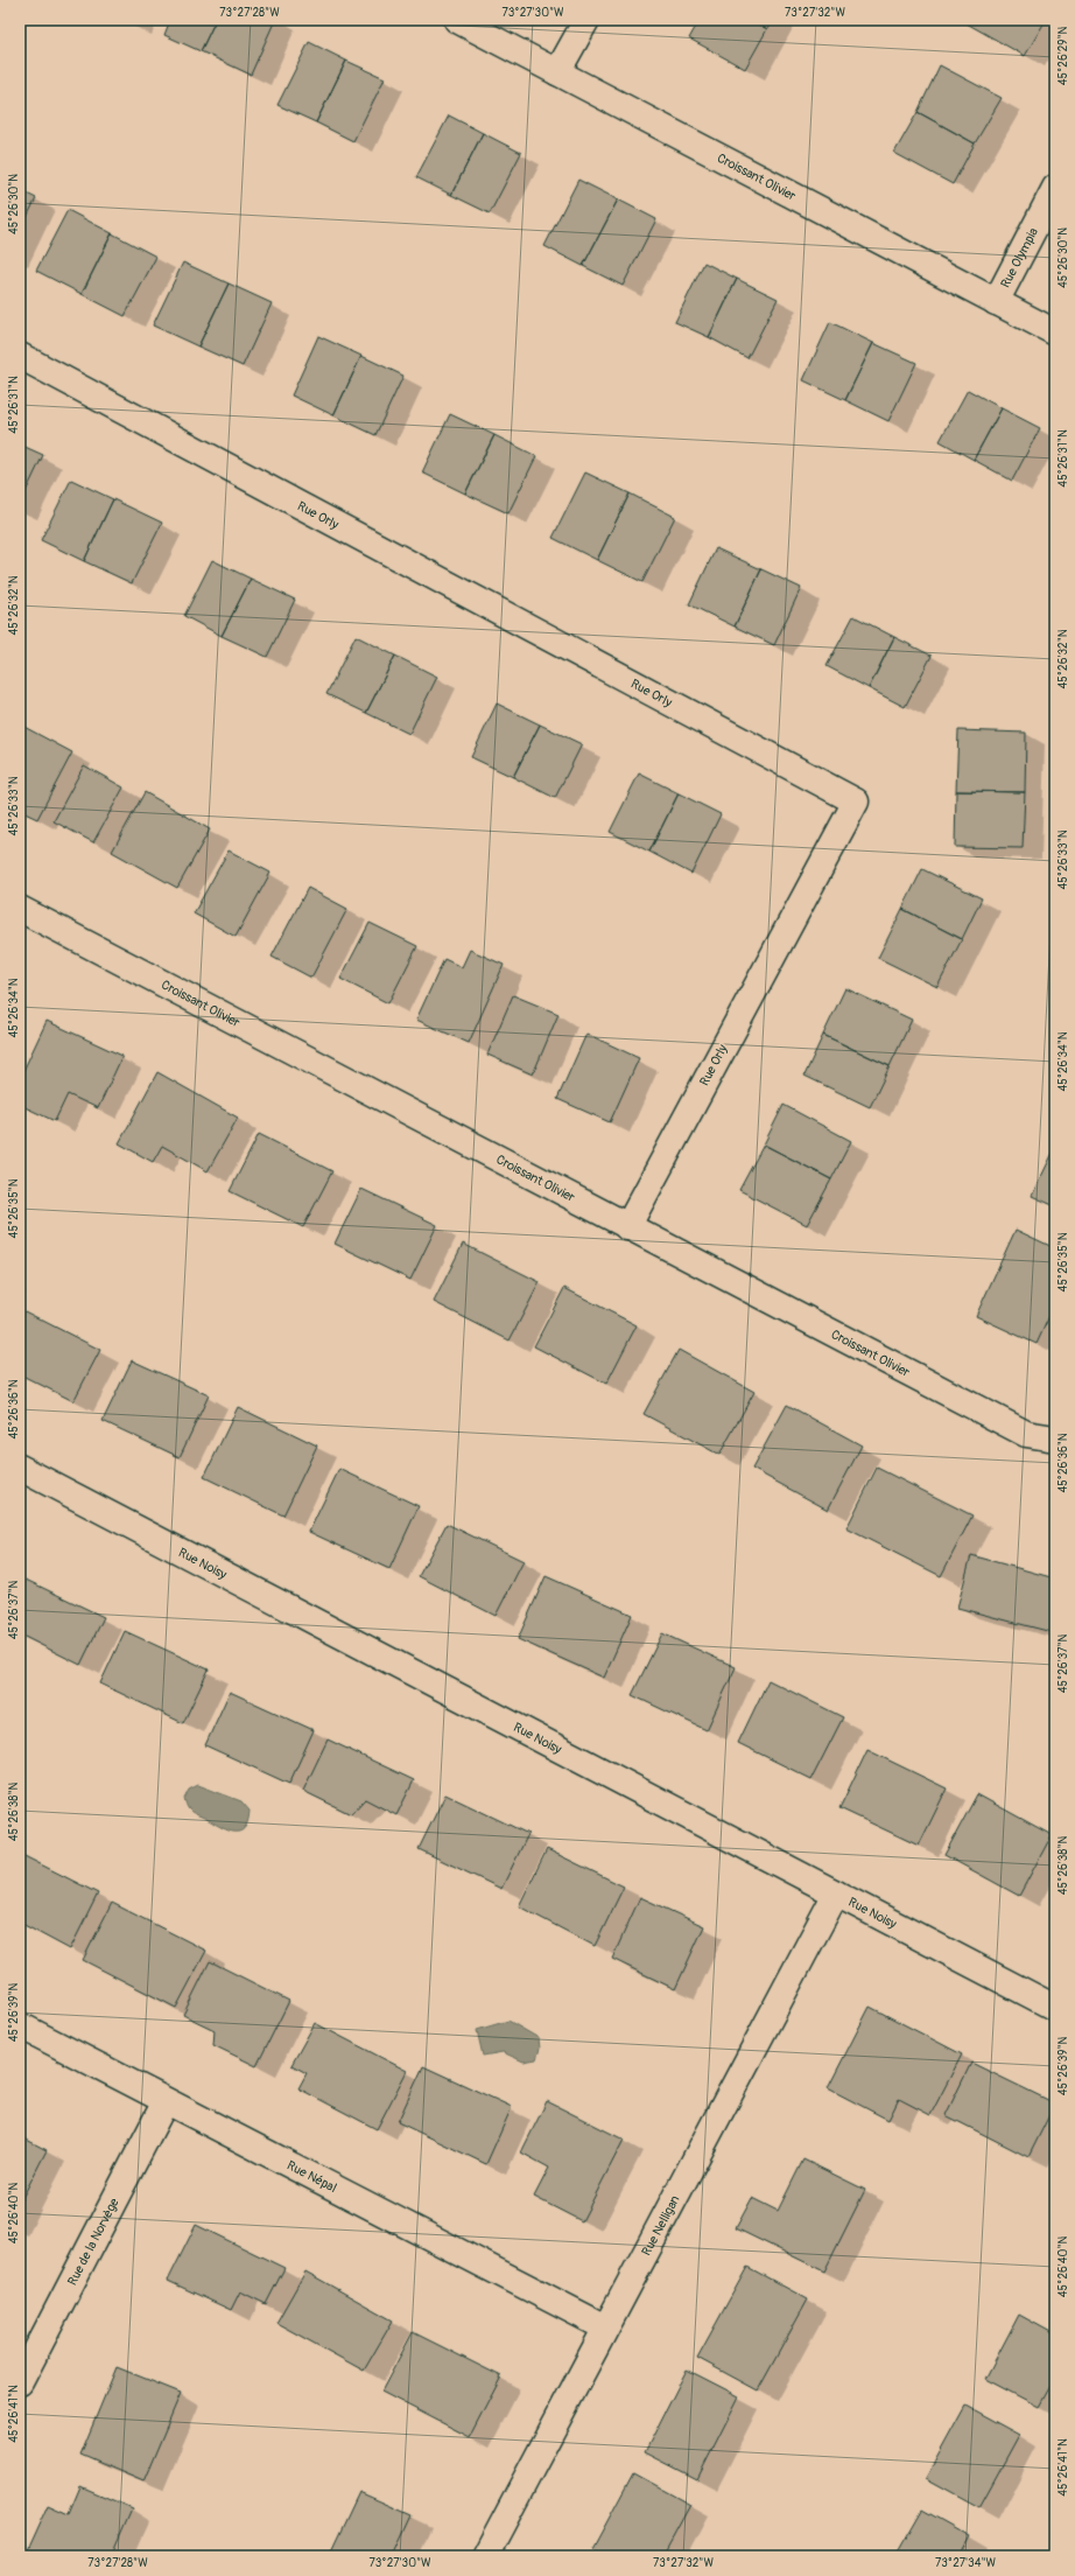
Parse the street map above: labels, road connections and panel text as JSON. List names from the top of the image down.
{
  "streets": {
    "street": [
      "Croissant Olivier",
      "Rue Olympia",
      "Rue Orly",
      "Rue Noisy",
      "Rue Népal",
      "Rue Nelligan",
      "Rue de la Norvège"
    ]
  },
  "crossings": [
    ["Croissant Olivier", "Rue Olympia"],
    ["Croissant Olivier", "Rue Orly"],
    ["Rue Noisy", "Rue Nelligan"],
    ["Rue Népal", "Rue Nelligan"],
    ["Rue Népal", "Rue de la Norvège"]
  ],
  "coordinates": [
    "73°27'28\"W",
    "73°27'30\"W",
    "73°27'32\"W",
    "45°26'29\"N",
    "45°26'30\"N",
    "45°26'31\"N",
    "45°26'32\"N",
    "45°26'33\"N",
    "45°26'34\"N",
    "45°26'35\"N",
    "45°26'36\"N",
    "45°26'37\"N",
    "45°26'38\"N",
    "45°26'39\"N",
    "45°26'40\"N",
    "45°26'41\"N",
    "73°27'34\"W"
  ]
}
